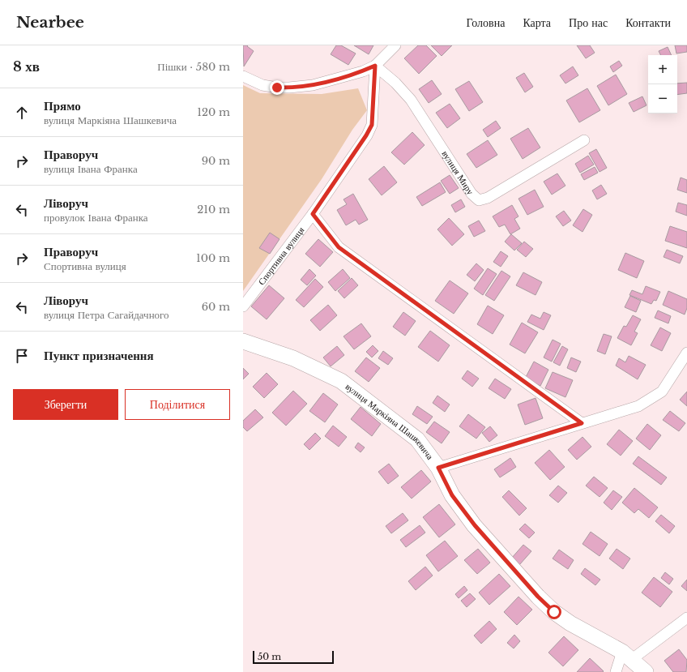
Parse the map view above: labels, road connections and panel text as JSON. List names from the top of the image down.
{
  "streets": {
    "street": ["вулиця Миру", "Спортивна вулиця", "вулиця Маркіяна Шашкевича"]
  },
  "crossings": [
    ["вулиця Миру", "Спортивна вулиця"]
  ],
  "scale_bar": "50 m",
  "page": {
    "header": "Nearbee",
    "nav": [
      "Головна",
      "Карта",
      "Про нас",
      "Контакти"
    ],
    "heading": ["8 хв", "Пішки · 580 m"],
    "map_buttons": ["+", "−"],
    "list": [
      ["Прямо", "вулиця Маркіяна Шашкевича", "120 m"],
      ["Праворуч", "вулиця Івана Франка", "90 m"],
      ["Ліворуч", "провулок Івана Франка", "210 m"],
      ["Праворуч", "Спортивна вулиця", "100 m"],
      ["Ліворуч", "вулиця Петра Сагайдачного", "60 m"],
      "Пункт призначення"
    ],
    "buttons": ["Зберегти", "Поділитися"],
    "scale": "50 m"
  }
}
